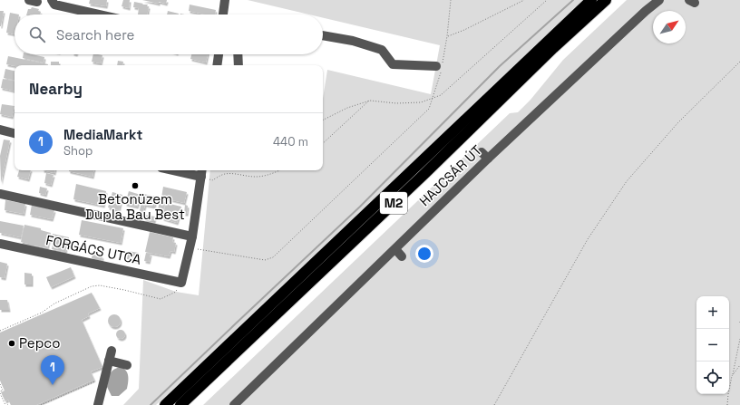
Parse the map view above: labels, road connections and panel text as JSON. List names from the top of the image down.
{
  "streets": {
    "highway": ["M2"],
    "street": ["HAJCSÁR ÚT", "FORGÁCS UTCA"]
  },
  "places": ["Betonüzem Dupla Bau Best", "Pepco"],
  "north": "top right",
  "page": {
    "search": "Search here",
    "heading": "Nearby",
    "list": [
      {
        "mark": "1",
        "name": "MediaMarkt",
        "note": "Shop",
        "value": "440 m"
      }
    ],
    "map_buttons": ["+", "−"],
    "pins": "1"
  }
}
